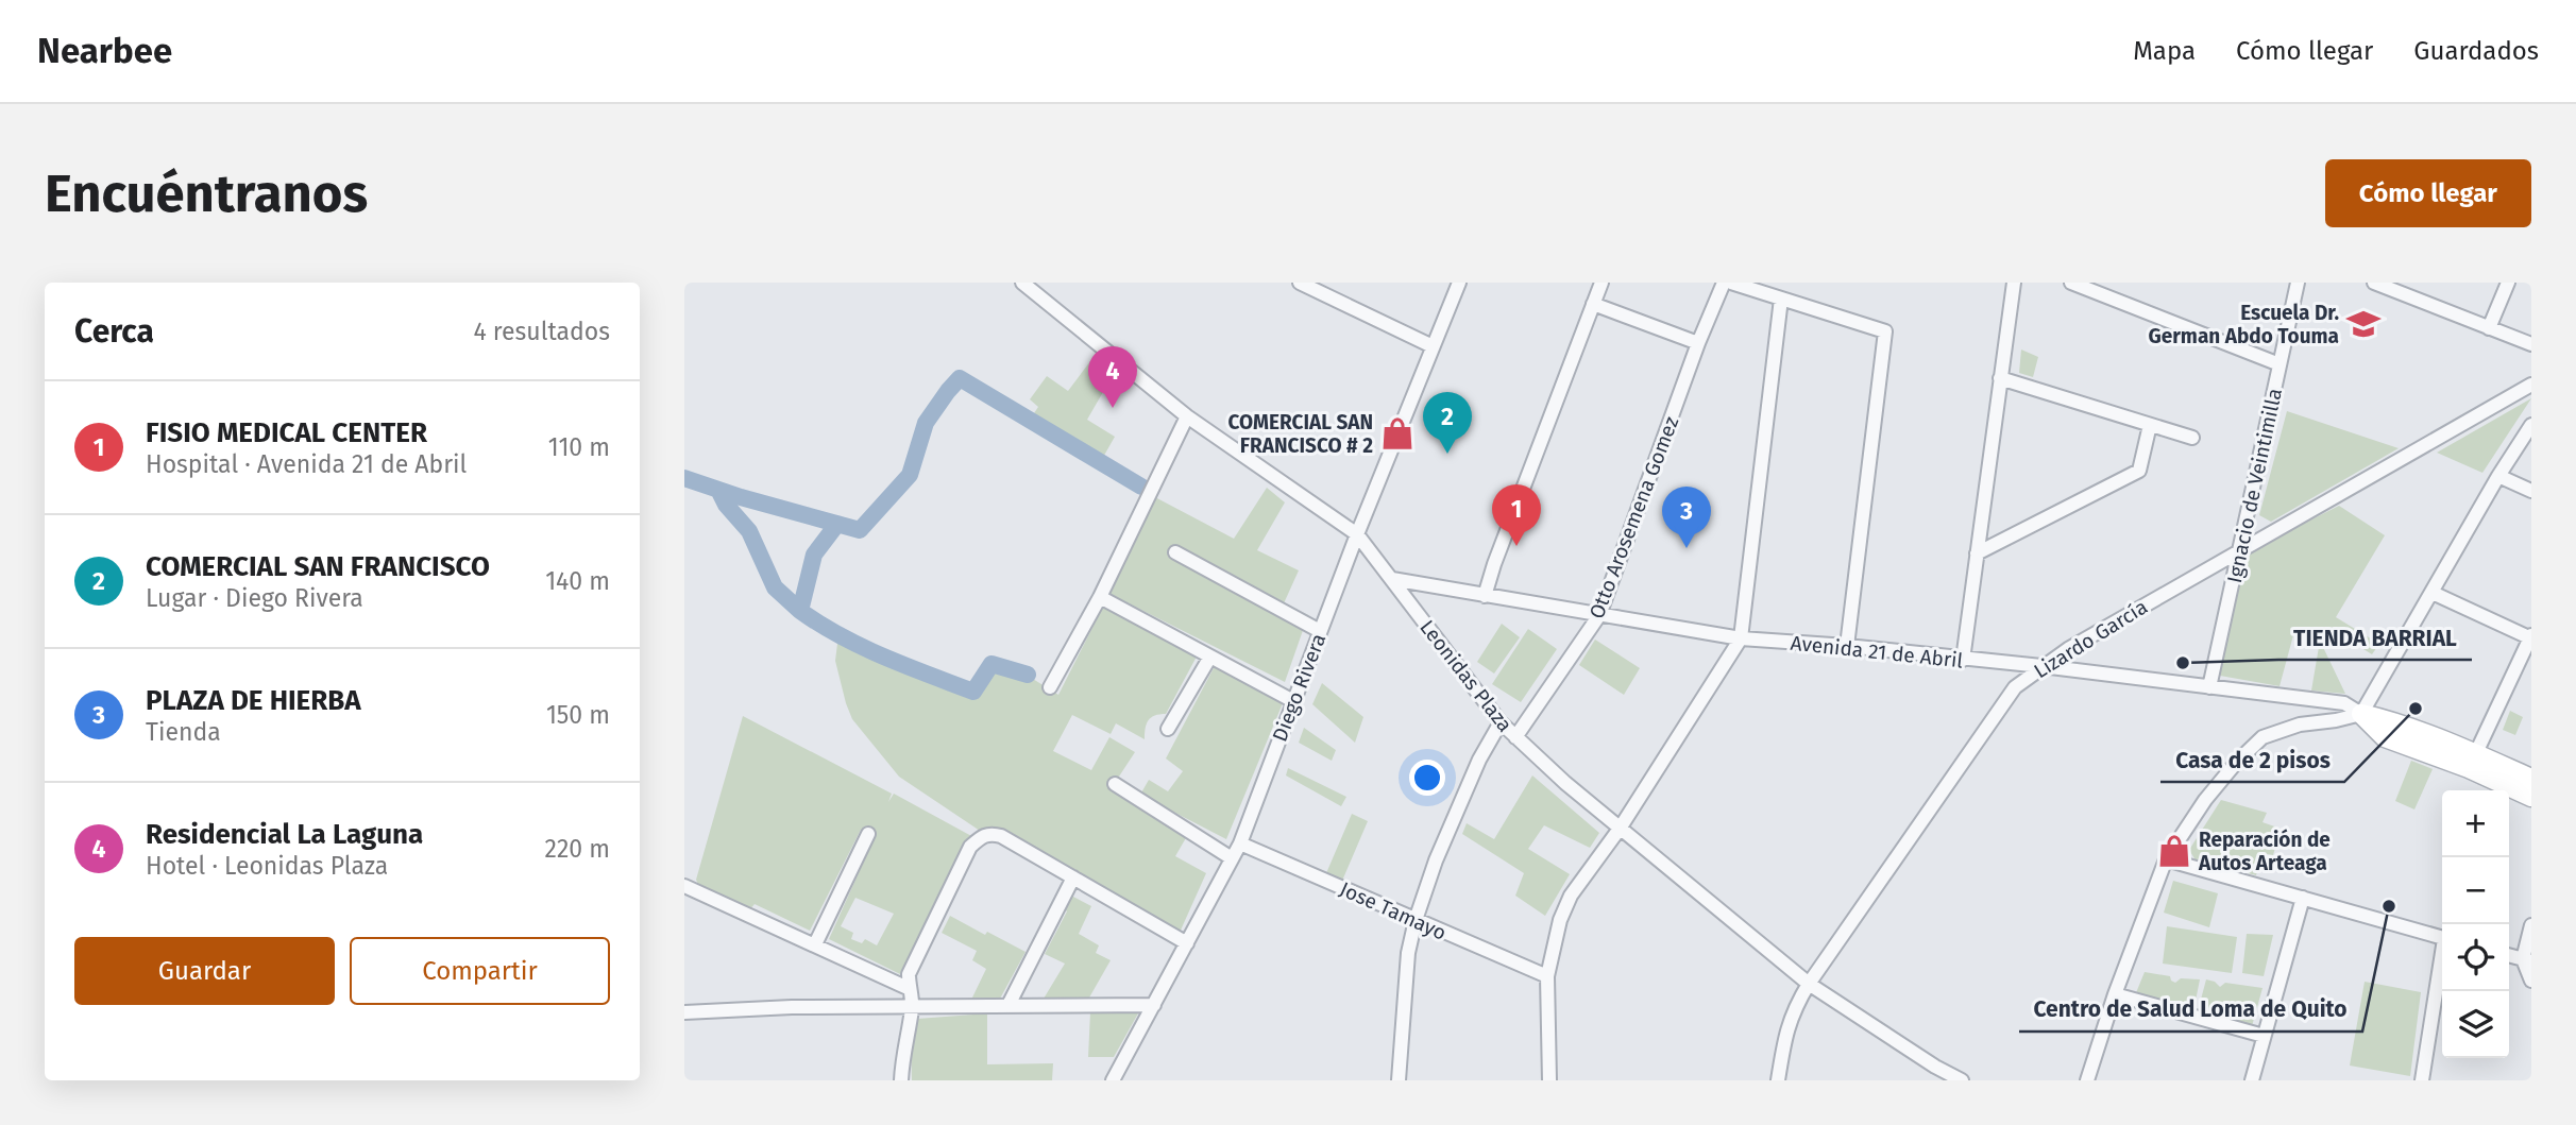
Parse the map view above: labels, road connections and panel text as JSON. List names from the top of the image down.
{
  "streets": {
    "main road": ["Avenida 21 de Abril"],
    "street": [
      "Ignacio de Veintimilla",
      "Otto Arosemena Gomez",
      "Lizardo García",
      "Leonidas Plaza",
      "Diego Rivera",
      "Jose Tamayo"
    ]
  },
  "crossings": [
    ["Ignacio de Veintimilla", "Lizardo García"],
    ["Ignacio de Veintimilla", "Avenida 21 de Abril"],
    ["Otto Arosemena Gomez", "Avenida 21 de Abril"],
    ["Otto Arosemena Gomez", "Leonidas Plaza"],
    ["Lizardo García", "Avenida 21 de Abril"],
    ["Lizardo García", "Leonidas Plaza"],
    ["Avenida 21 de Abril", "Leonidas Plaza"],
    ["Leonidas Plaza", "Diego Rivera"],
    ["Diego Rivera", "Jose Tamayo"]
  ],
  "places": {
    "school or university": ["Escuela Dr. German Abdo Touma"],
    "shop": ["COMERCIAL SAN FRANCISCO # 2", "Reparación de Autos Arteaga"],
    "other": ["TIENDA BARRIAL", "Casa de 2 pisos", "Centro de Salud Loma de Quito"]
  },
  "page": {
    "header": "Nearbee",
    "nav": ["Mapa", "Cómo llegar", "Guardados"],
    "buttons": [
      "Cómo llegar",
      ["Guardar", "Compartir"]
    ],
    "title": "Encuéntranos",
    "heading": ["Cerca", "4 resultados"],
    "pins": [
      "4",
      "2",
      "1",
      "3"
    ],
    "list": [
      {
        "mark": "1",
        "name": "FISIO MEDICAL CENTER",
        "note": "Hospital · Avenida 21 de Abril",
        "value": "110 m"
      },
      {
        "mark": "2",
        "name": "COMERCIAL SAN FRANCISCO",
        "note": "Lugar · Diego Rivera",
        "value": "140 m"
      },
      {
        "mark": "3",
        "name": "PLAZA DE HIERBA",
        "note": "Tienda",
        "value": "150 m"
      },
      {
        "mark": "4",
        "name": "Residencial La Laguna",
        "note": "Hotel · Leonidas Plaza",
        "value": "220 m"
      }
    ],
    "map_buttons": ["+", "−"]
  }
}
